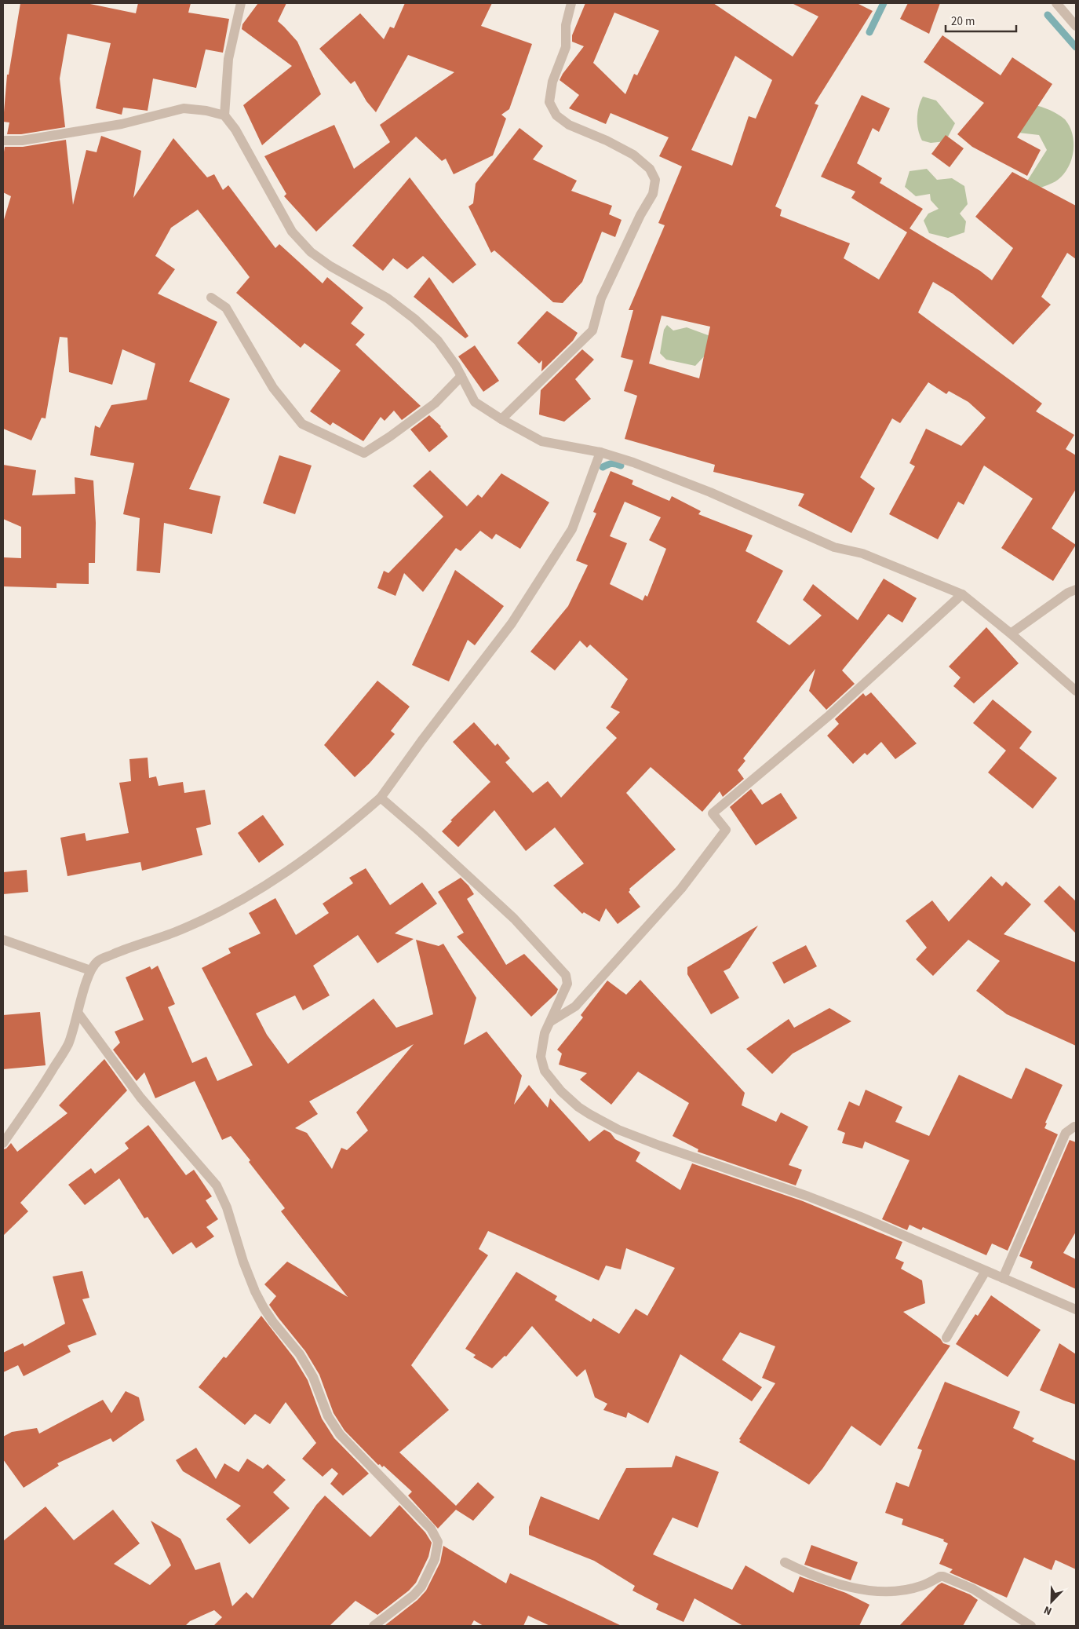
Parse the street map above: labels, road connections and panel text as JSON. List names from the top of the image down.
{
  "scale_bar": "20 m",
  "north": "bottom left"
}
